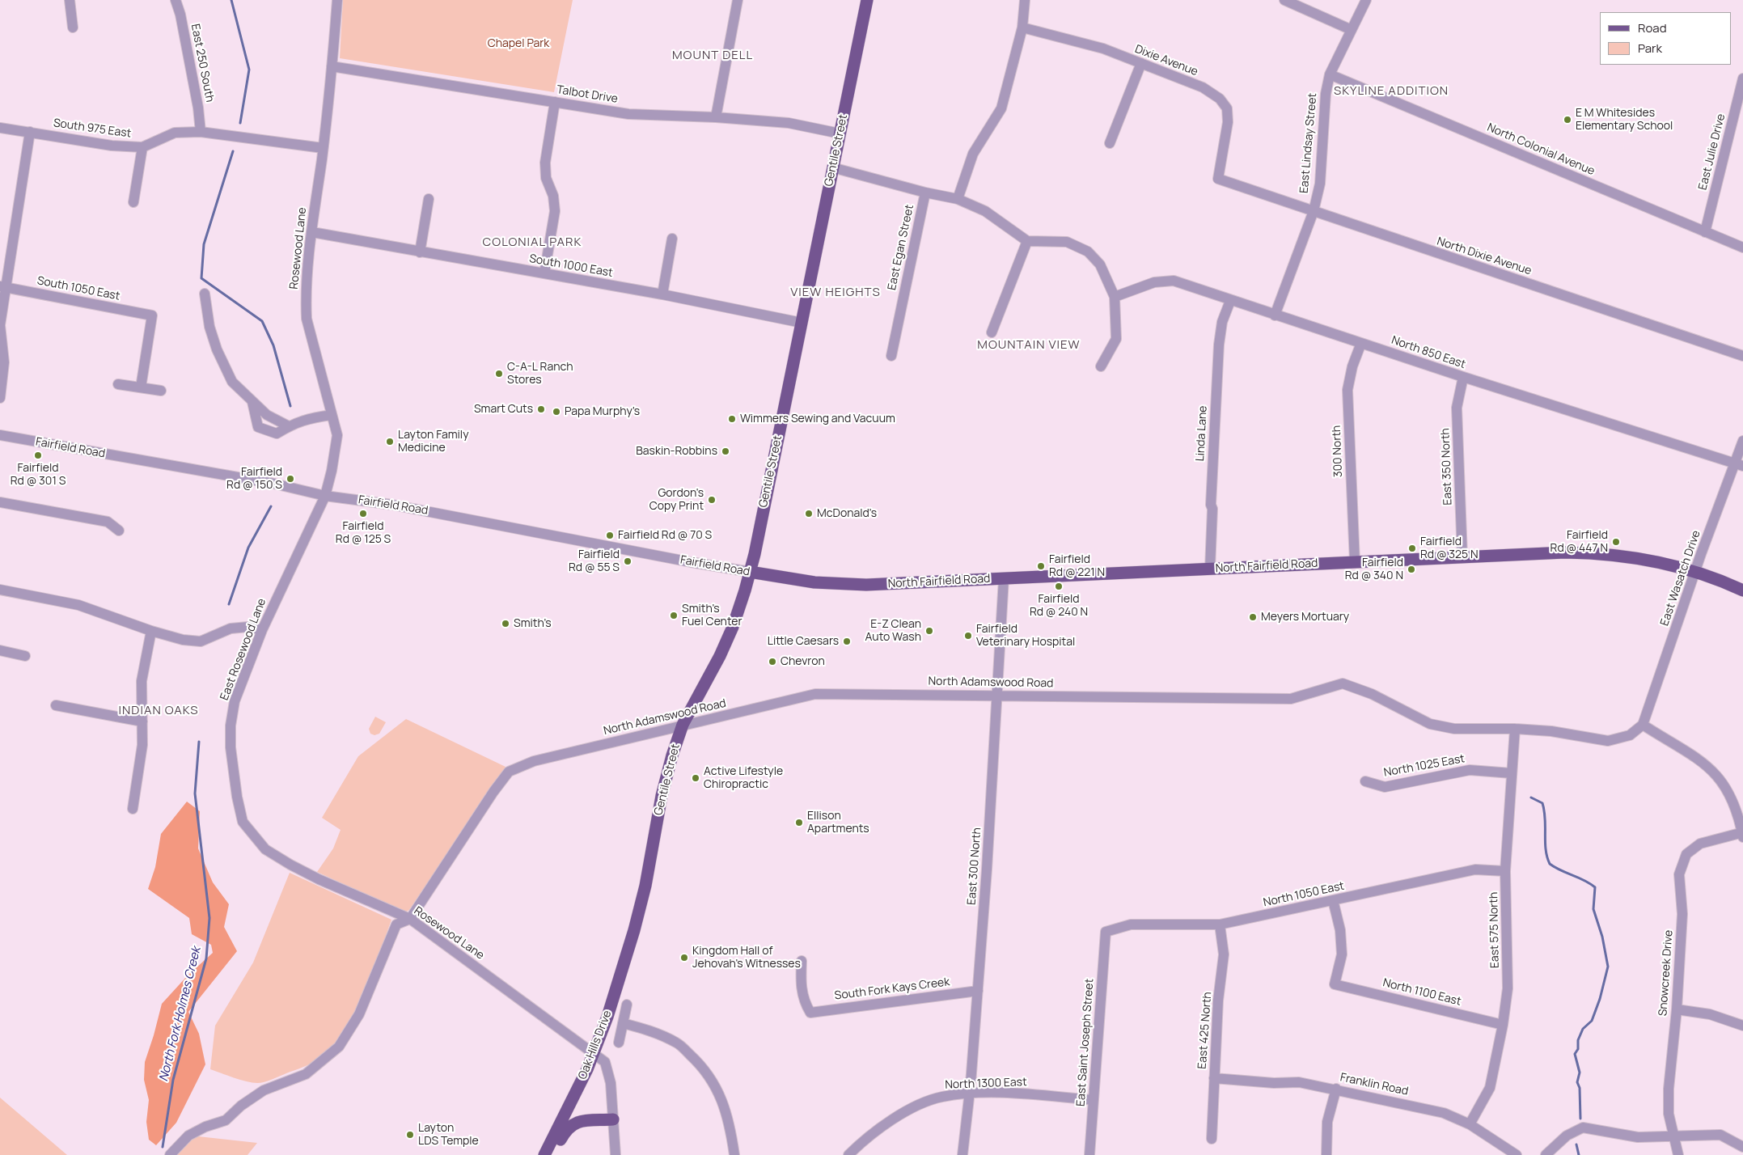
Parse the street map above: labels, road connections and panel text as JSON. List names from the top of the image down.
{
  "streets": {
    "main road": [
      "Gentile Street",
      "Fairfield Road",
      "North Fairfield Road",
      "Oak Hills Drive"
    ],
    "street": [
      "Dixie Avenue",
      "East 250 South",
      "Talbot Drive",
      "South 975 East",
      "East Lindsay Street",
      "North Colonial Avenue",
      "East Julie Drive",
      "East Egan Street",
      "Rosewood Lane",
      "North Dixie Avenue",
      "South 1000 East",
      "South 1050 East",
      "North 850 East",
      "Linda Lane",
      "300 North",
      "East 350 North",
      "East Wasatch Drive",
      "East Rosewood Lane",
      "North Adamswood Road",
      "North 1025 East",
      "East 300 North",
      "North 1050 East",
      "East 575 North",
      "Snowcreek Drive",
      "South Fork Kays Creek",
      "North 1100 East",
      "East 425 North",
      "East Saint Joseph Street",
      "North 1300 East",
      "Franklin Road"
    ]
  },
  "crossings": [
    ["Dixie Avenue", "North Dixie Avenue"],
    ["East 250 South", "South 975 East"],
    ["Talbot Drive", "Gentile Street"],
    ["Talbot Drive", "Rosewood Lane"],
    ["South 975 East", "Rosewood Lane"],
    ["East Lindsay Street", "North Colonial Avenue"],
    ["East Lindsay Street", "North Dixie Avenue"],
    ["East Lindsay Street", "North 850 East"],
    ["North Colonial Avenue", "East Julie Drive"],
    ["Gentile Street", "South 1000 East"],
    ["Gentile Street", "Fairfield Road"],
    ["Gentile Street", "North Adamswood Road"],
    ["Gentile Street", "Oak Hills Drive"],
    ["Rosewood Lane", "South 1000 East"],
    ["Rosewood Lane", "Fairfield Road"],
    ["Rosewood Lane", "East Rosewood Lane"],
    ["Rosewood Lane", "North Adamswood Road"],
    ["Rosewood Lane", "Oak Hills Drive"],
    ["North 850 East", "Linda Lane"],
    ["North 850 East", "300 North"],
    ["North 850 East", "East 350 North"],
    ["North 850 East", "East Wasatch Drive"],
    ["Linda Lane", "North Fairfield Road"],
    ["Fairfield Road", "North Fairfield Road"],
    ["Fairfield Road", "East Rosewood Lane"],
    ["300 North", "North Fairfield Road"],
    ["East 350 North", "North Fairfield Road"],
    ["North Fairfield Road", "East Wasatch Drive"],
    ["North Fairfield Road", "East 300 North"],
    ["East Wasatch Drive", "North Adamswood Road"],
    ["North Adamswood Road", "East 300 North"],
    ["North Adamswood Road", "East 575 North"],
    ["North 1025 East", "East 575 North"],
    ["East 300 North", "South Fork Kays Creek"],
    ["East 300 North", "North 1300 East"],
    ["North 1050 East", "East 575 North"],
    ["North 1050 East", "North 1100 East"],
    ["North 1050 East", "East 425 North"],
    ["North 1050 East", "East Saint Joseph Street"],
    ["East 575 North", "North 1100 East"],
    ["East 575 North", "Franklin Road"],
    ["East 425 North", "Franklin Road"],
    ["East Saint Joseph Street", "North 1300 East"]
  ],
  "districts": [
    "MOUNT DELL",
    "SKYLINE ADDITION",
    "COLONIAL PARK",
    "VIEW HEIGHTS",
    "MOUNTAIN VIEW",
    "INDIAN OAKS"
  ],
  "water": ["North Fork Holmes Creek"],
  "parks": ["Chapel Park"],
  "places": [
    "E M Whitesides Elementary School",
    "C-A-L Ranch Stores",
    "Smart Cuts",
    "Papa Murphy's",
    "Wimmers Sewing and Vacuum",
    "Layton Family Medicine",
    "Baskin-Robbins",
    "Fairfield Rd @ 301 S",
    "Fairfield Rd @ 150 S",
    "Gordon's Copy Print",
    "Fairfield Rd @ 125 S",
    "McDonald's",
    "Fairfield Rd @ 70 S",
    "Fairfield Rd @ 447 N",
    "Fairfield Rd @ 325 N",
    "Fairfield Rd @ 55 S",
    "Fairfield Rd @ 221 N",
    "Fairfield Rd @ 340 N",
    "Fairfield Rd @ 240 N",
    "Smith's Fuel Center",
    "Meyers Mortuary",
    "Smith's",
    "E-Z Clean Auto Wash",
    "Fairfield Veterinary Hospital",
    "Little Caesars",
    "Chevron",
    "Active Lifestyle Chiropractic",
    "Ellison Apartments",
    "Kingdom Hall of Jehovah's Witnesses",
    "Layton LDS Temple"
  ],
  "legend": ["Road", "Park"]
}
